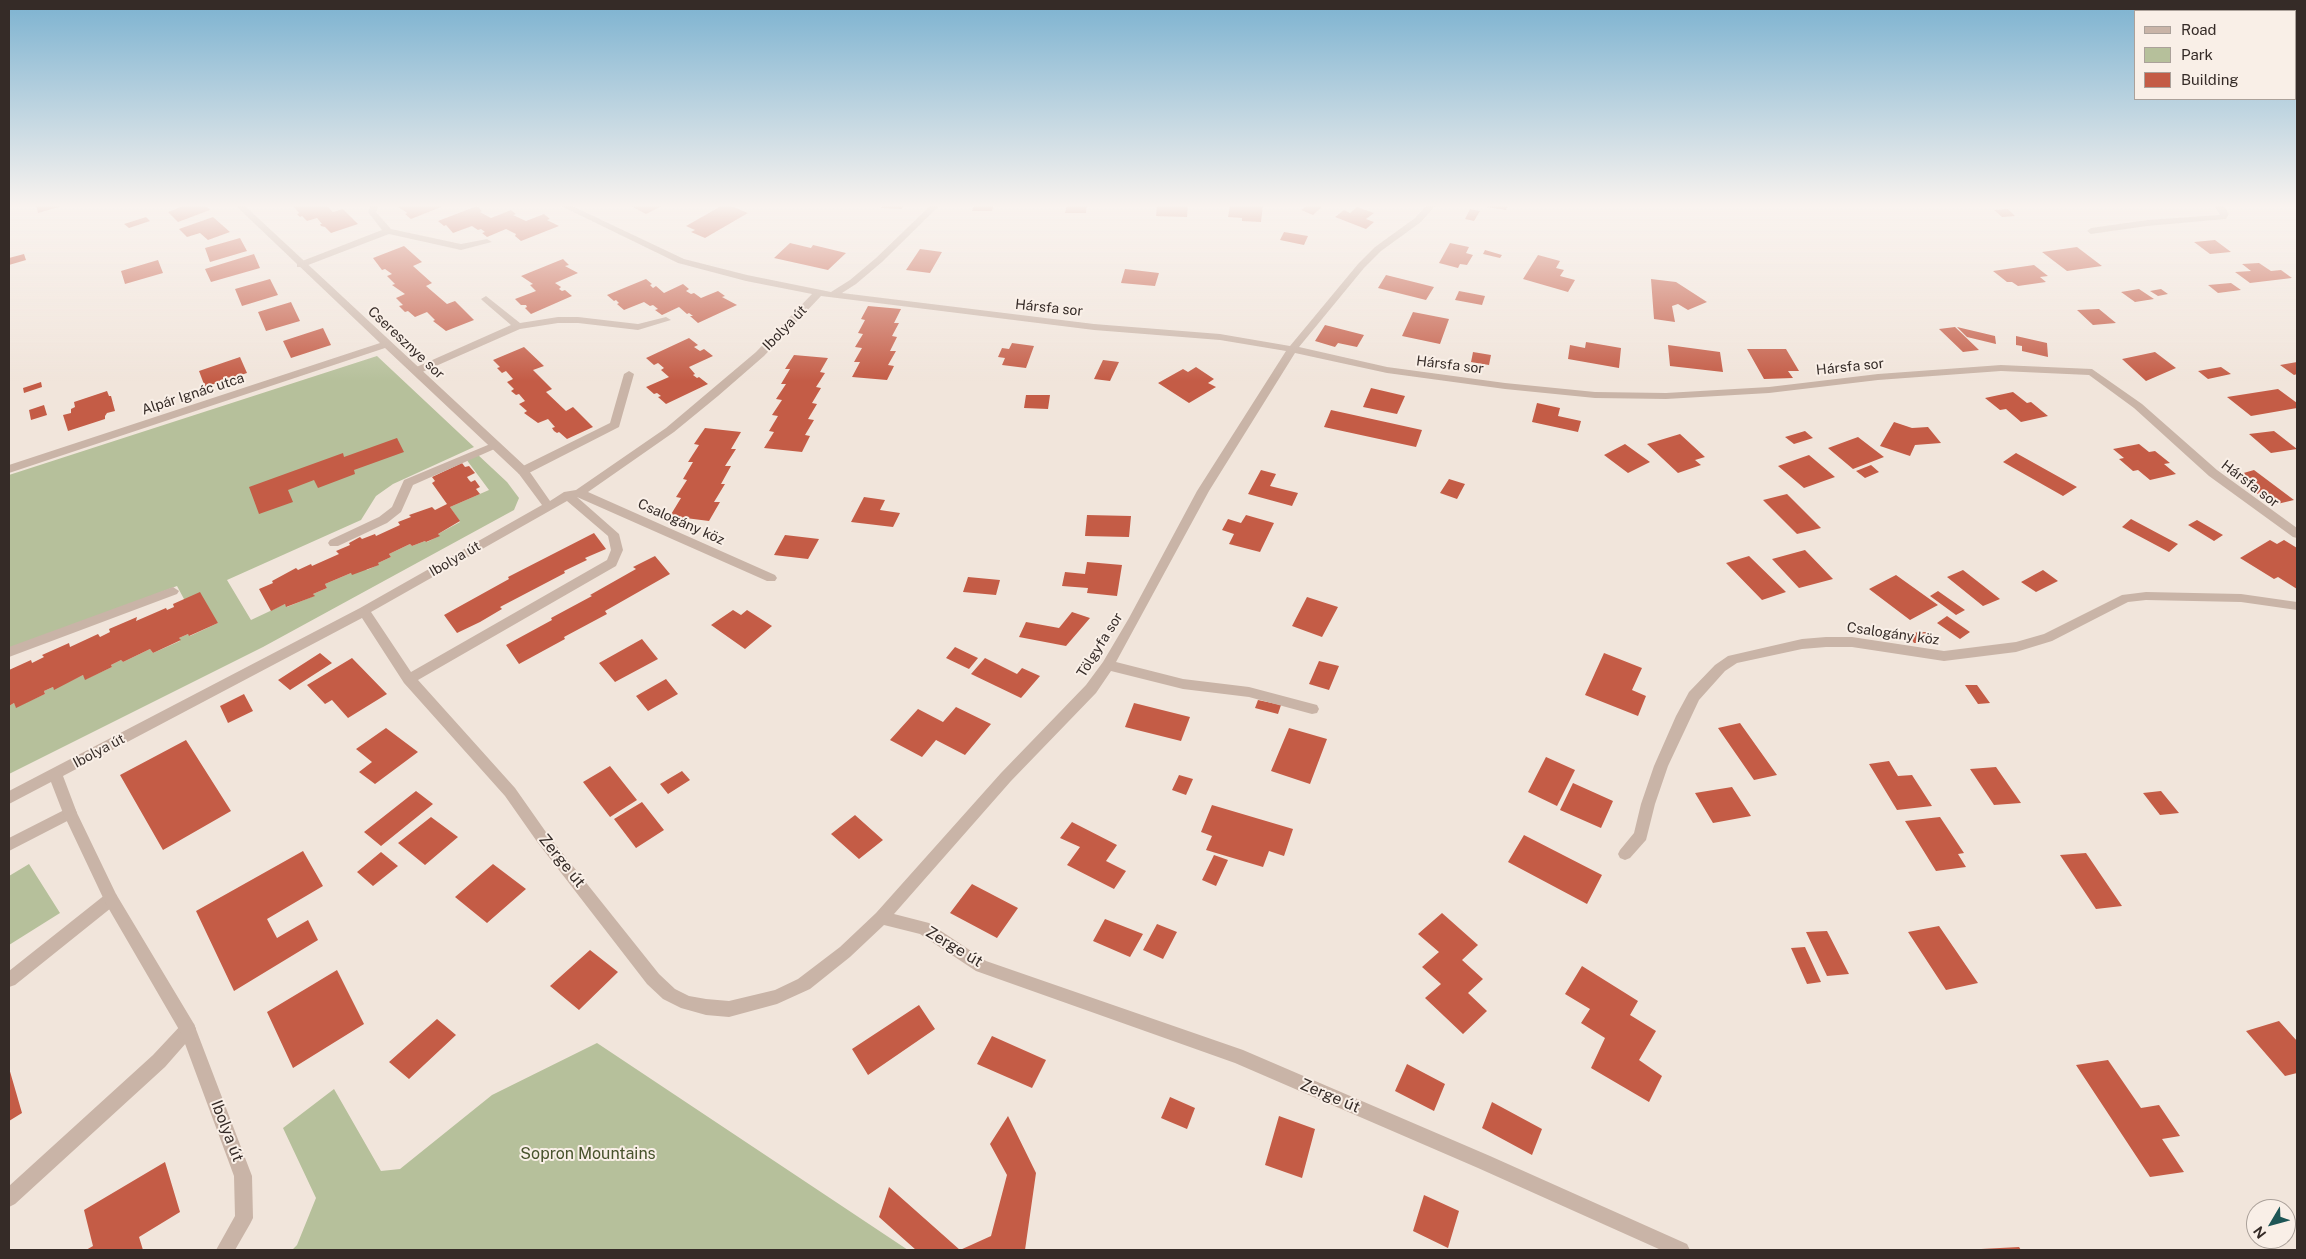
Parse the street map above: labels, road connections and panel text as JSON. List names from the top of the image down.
{
  "streets": {
    "street": [
      "Hársfa sor",
      "Ibolya út",
      "Cseresznye sor",
      "Alpár Ignác utca",
      "Csalogány köz",
      "Tölgyfa sor",
      "Zerge út"
    ]
  },
  "crossings": [
    ["Hársfa sor", "Ibolya út"],
    ["Hársfa sor", "Tölgyfa sor"],
    ["Ibolya út", "Cseresznye sor"],
    ["Ibolya út", "Csalogány köz"],
    ["Ibolya út", "Zerge út"],
    ["Cseresznye sor", "Alpár Ignác utca"],
    ["Tölgyfa sor", "Zerge út"]
  ],
  "parks": ["Sopron Mountains"],
  "legend": ["Road", "Park", "Building"],
  "north": "bottom left"
}
